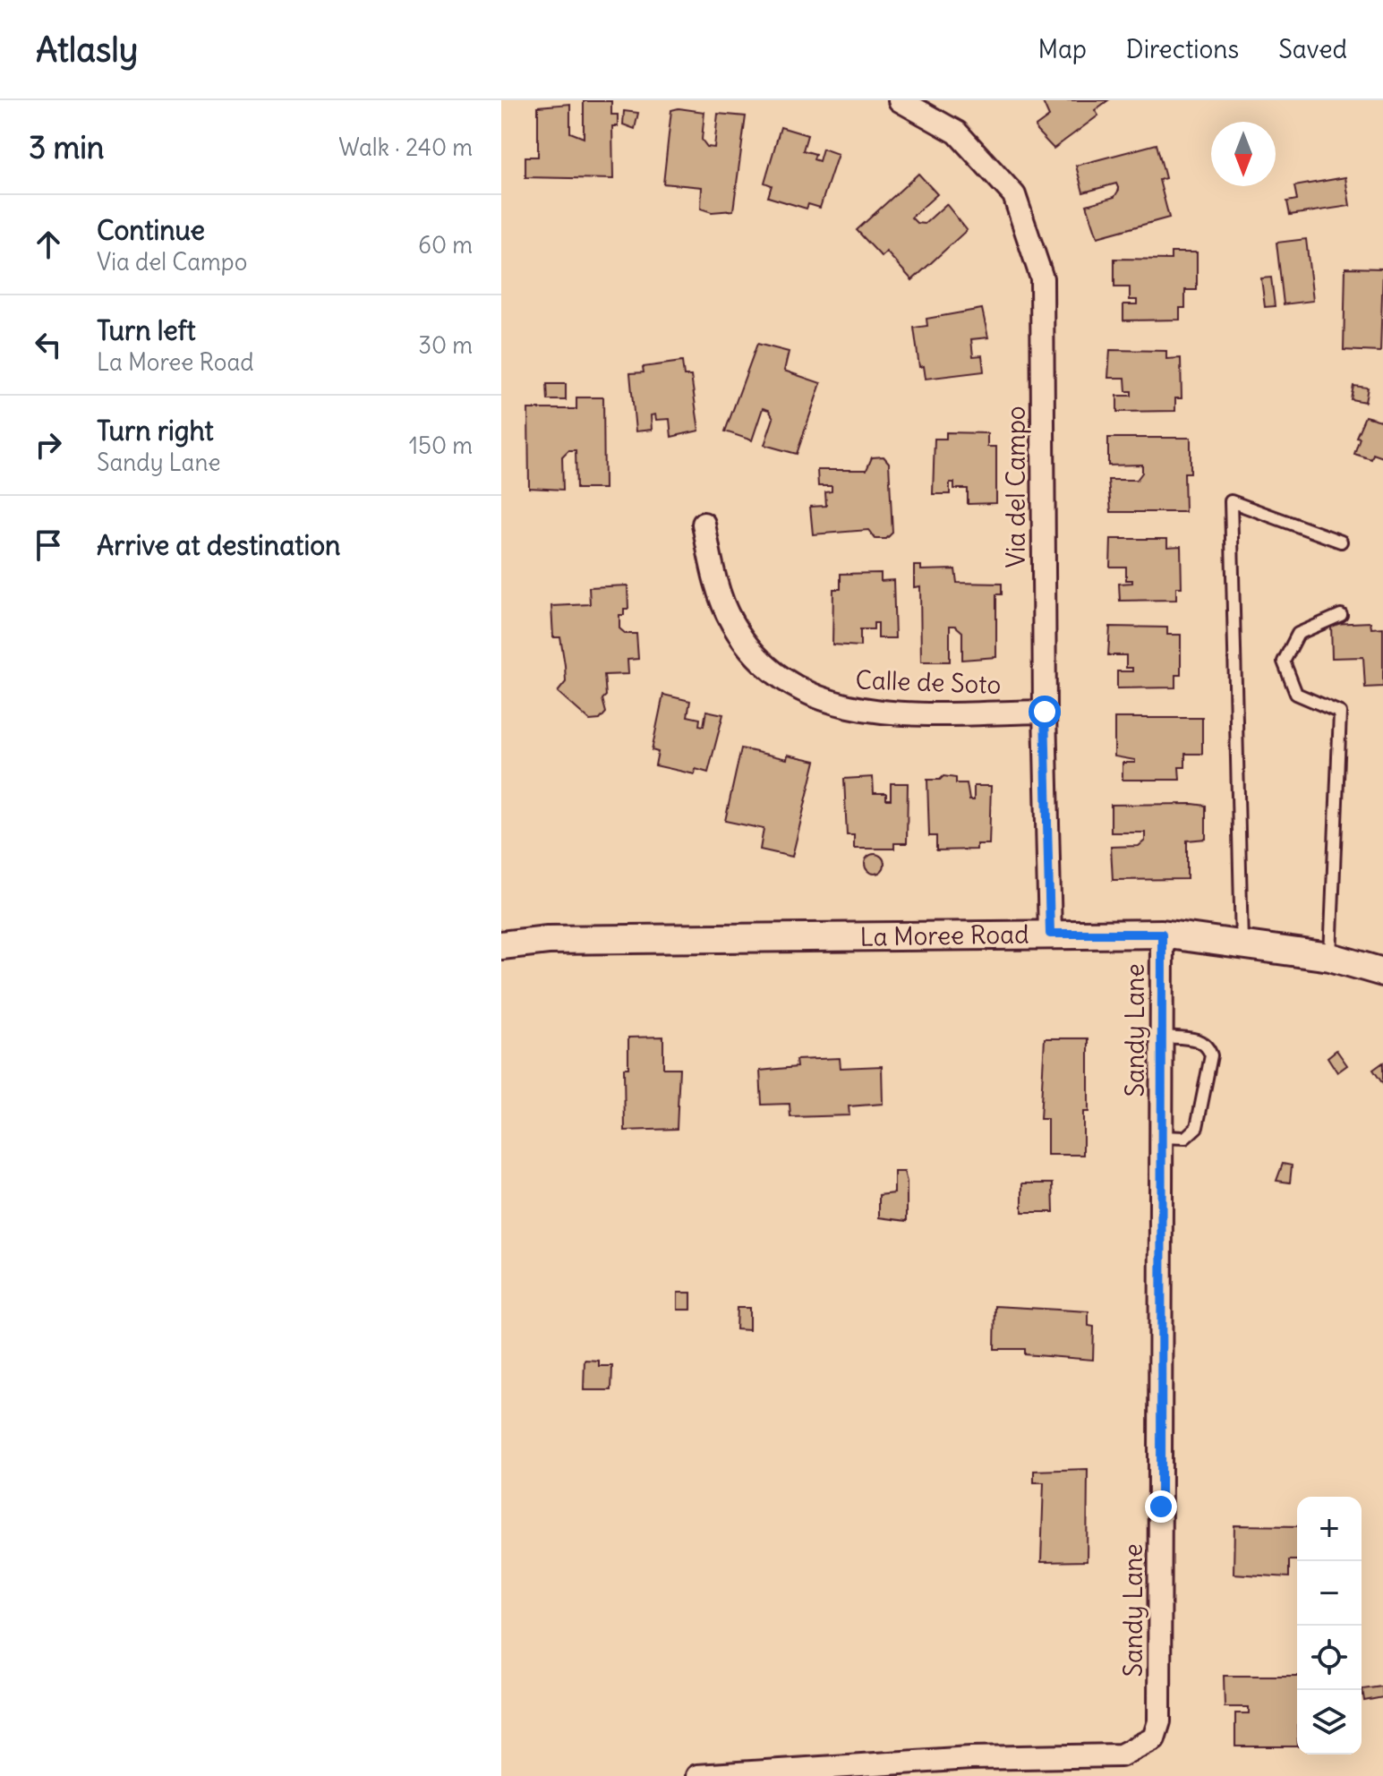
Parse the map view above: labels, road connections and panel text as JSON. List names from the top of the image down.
{
  "streets": {
    "street": [
      "Via del Campo",
      "Calle de Soto",
      "La Moree Road",
      "Sandy Lane"
    ]
  },
  "crossings": [
    ["Via del Campo", "Calle de Soto"],
    ["Via del Campo", "La Moree Road"],
    ["La Moree Road", "Sandy Lane"]
  ],
  "north": "bottom",
  "page": {
    "header": "Atlasly",
    "nav": ["Map", "Directions", "Saved"],
    "heading": ["3 min", "Walk · 240 m"],
    "list": [
      ["Continue", "Via del Campo", "60 m"],
      ["Turn left", "La Moree Road", "30 m"],
      ["Turn right", "Sandy Lane", "150 m"],
      "Arrive at destination"
    ],
    "map_buttons": ["+", "−"]
  }
}
